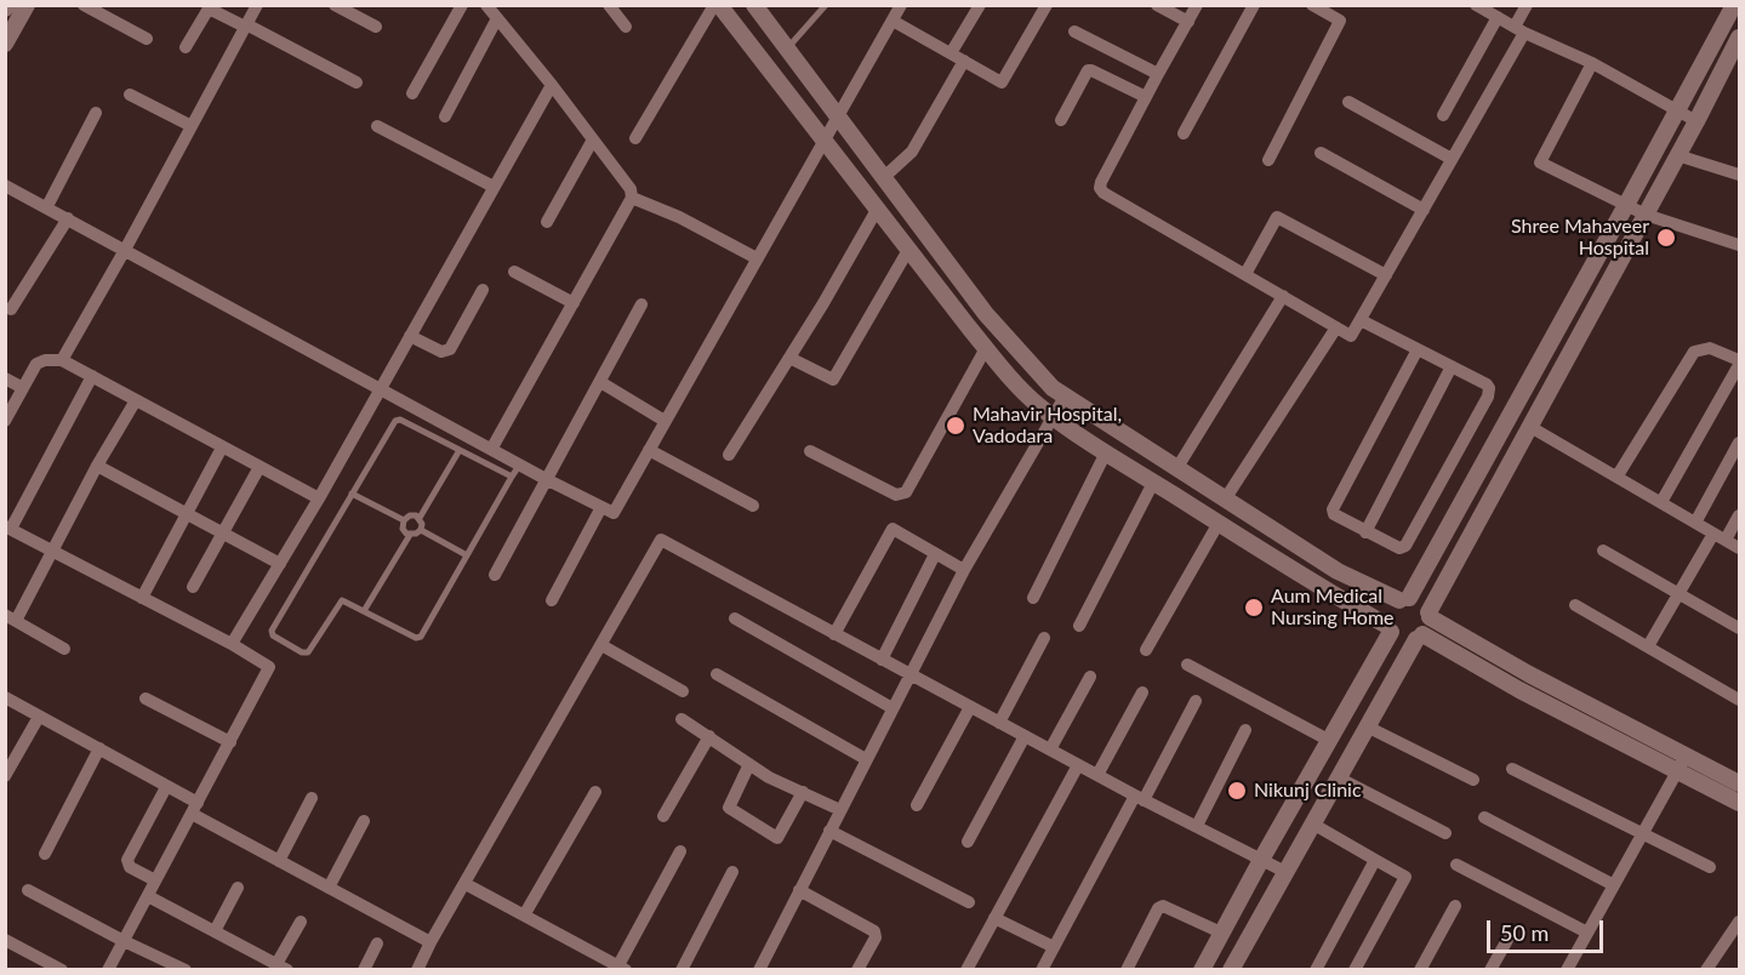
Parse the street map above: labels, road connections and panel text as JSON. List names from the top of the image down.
{
  "places": [
    "Shree Mahaveer Hospital",
    "Mahavir Hospital, Vadodara",
    "Aum Medical Nursing Home",
    "Nikunj Clinic"
  ],
  "scale_bar": "50 m"
}
